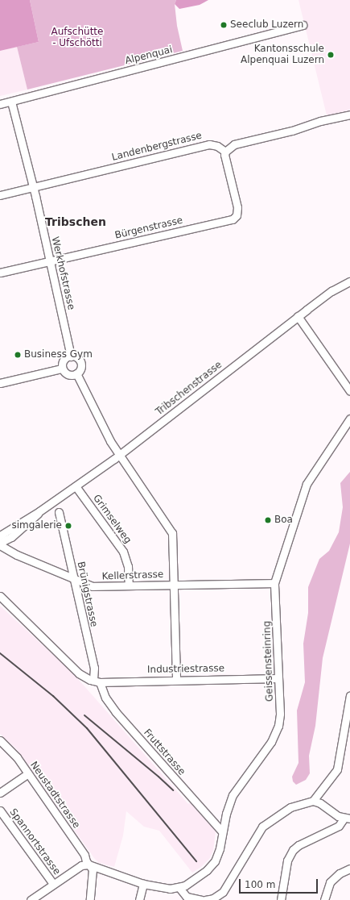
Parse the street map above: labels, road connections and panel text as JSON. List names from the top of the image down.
{
  "streets": {
    "street": [
      "Alpenquai",
      "Landenbergstrasse",
      "Bürgenstrasse",
      "Werkhofstrasse",
      "Tribschenstrasse",
      "Grimselweg",
      "Kellerstrasse",
      "Brünigstrasse",
      "Geissensteinring",
      "Industriestrasse",
      "Fruttstrasse",
      "Neustadtstrasse",
      "Spannortstrasse"
    ]
  },
  "crossings": [
    ["Alpenquai", "Werkhofstrasse"],
    ["Landenbergstrasse", "Bürgenstrasse"],
    ["Landenbergstrasse", "Werkhofstrasse"],
    ["Bürgenstrasse", "Werkhofstrasse"],
    ["Tribschenstrasse", "Grimselweg"],
    ["Tribschenstrasse", "Kellerstrasse"],
    ["Grimselweg", "Kellerstrasse"],
    ["Kellerstrasse", "Brünigstrasse"],
    ["Kellerstrasse", "Geissensteinring"],
    ["Brünigstrasse", "Industriestrasse"],
    ["Brünigstrasse", "Fruttstrasse"],
    ["Geissensteinring", "Industriestrasse"],
    ["Geissensteinring", "Fruttstrasse"],
    ["Industriestrasse", "Fruttstrasse"]
  ],
  "districts": ["Tribschen"],
  "parks": ["Aufschütte - Ufschötti"],
  "places": [
    "Seeclub Luzern",
    "Kantonsschule Alpenquai Luzern",
    "Business Gym",
    "Boa",
    "simgalerie"
  ],
  "scale_bar": "100 m"
}
